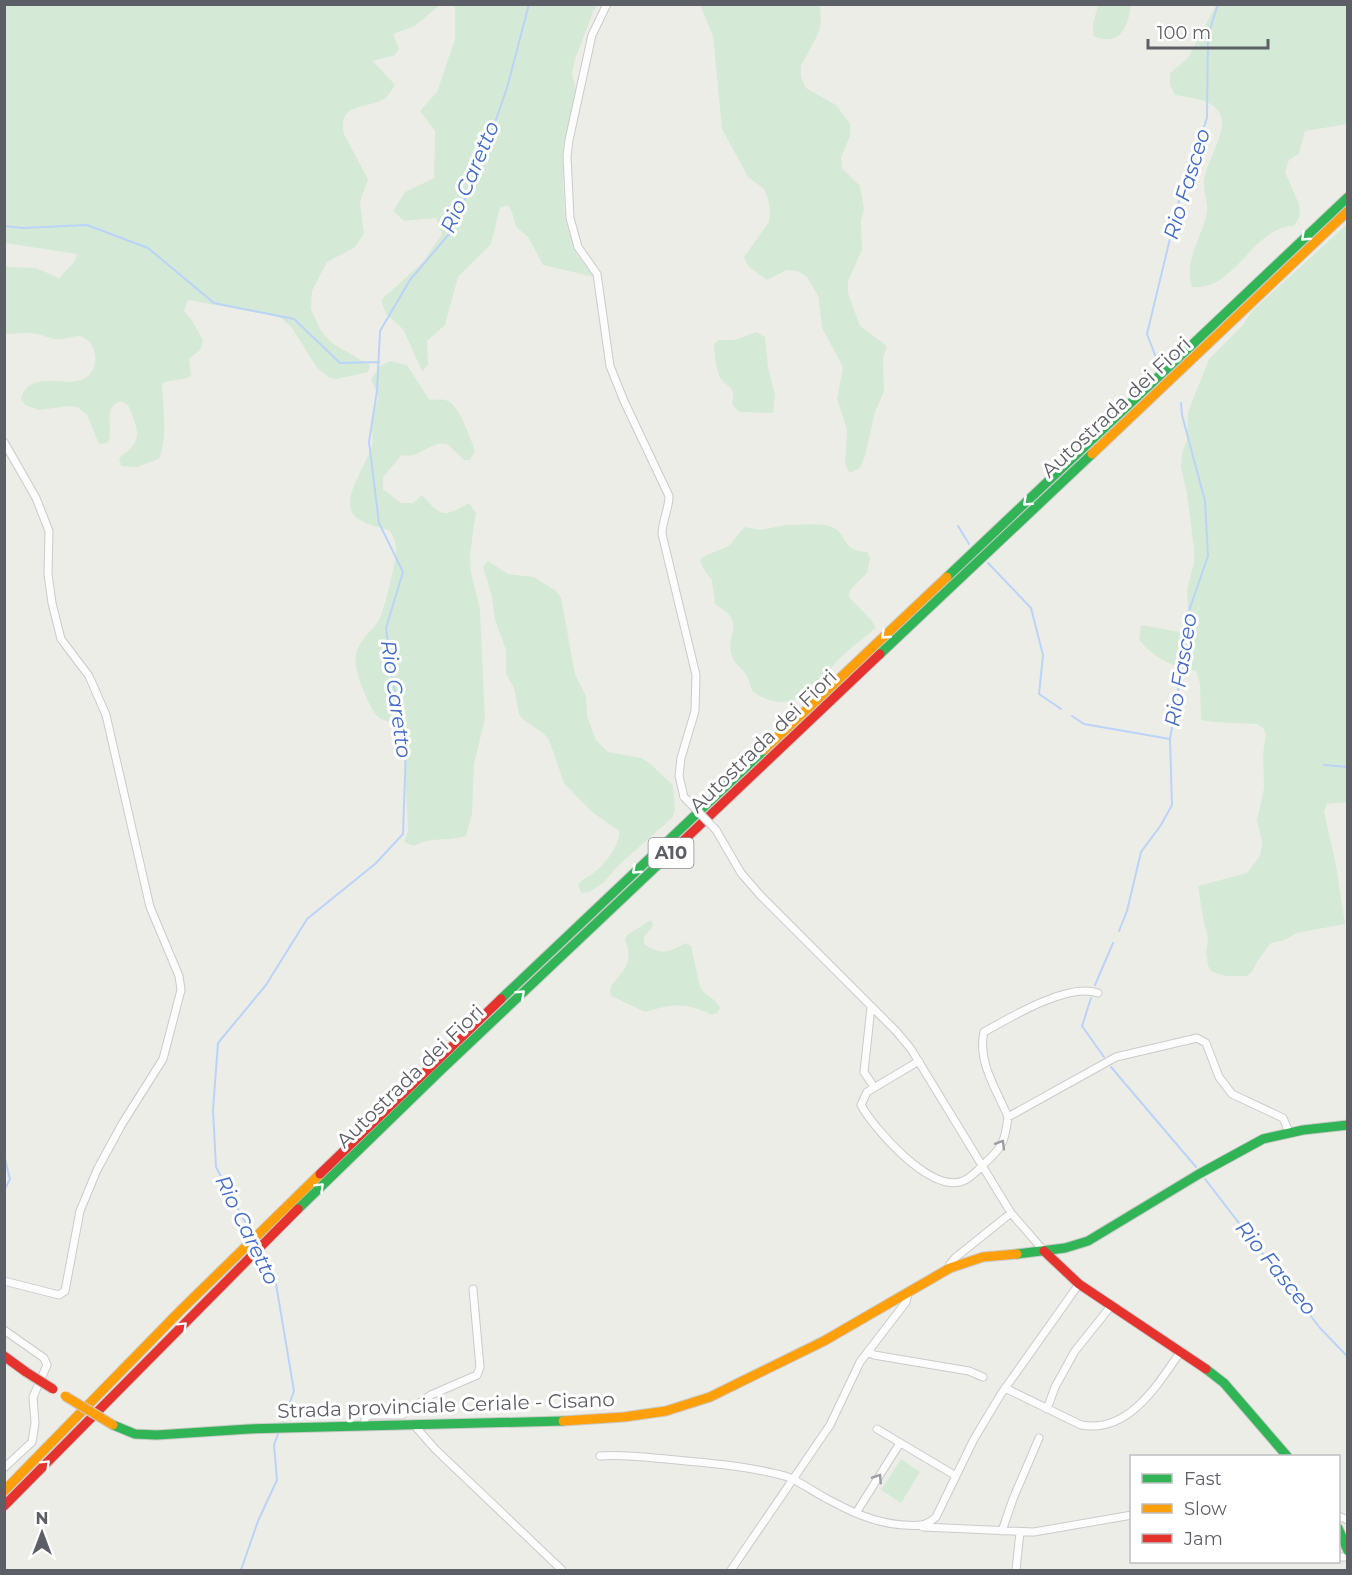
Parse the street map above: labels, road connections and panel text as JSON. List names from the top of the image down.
{
  "streets": {
    "main road": ["Autostrada dei Fiori", "A10", "Strada provinciale Ceriale - Cisano"]
  },
  "water": ["Rio Caretto", "Rio Fasceo"],
  "legend": ["Fast", "Slow", "Jam"],
  "scale_bar": "100 m",
  "north": "top"
}
